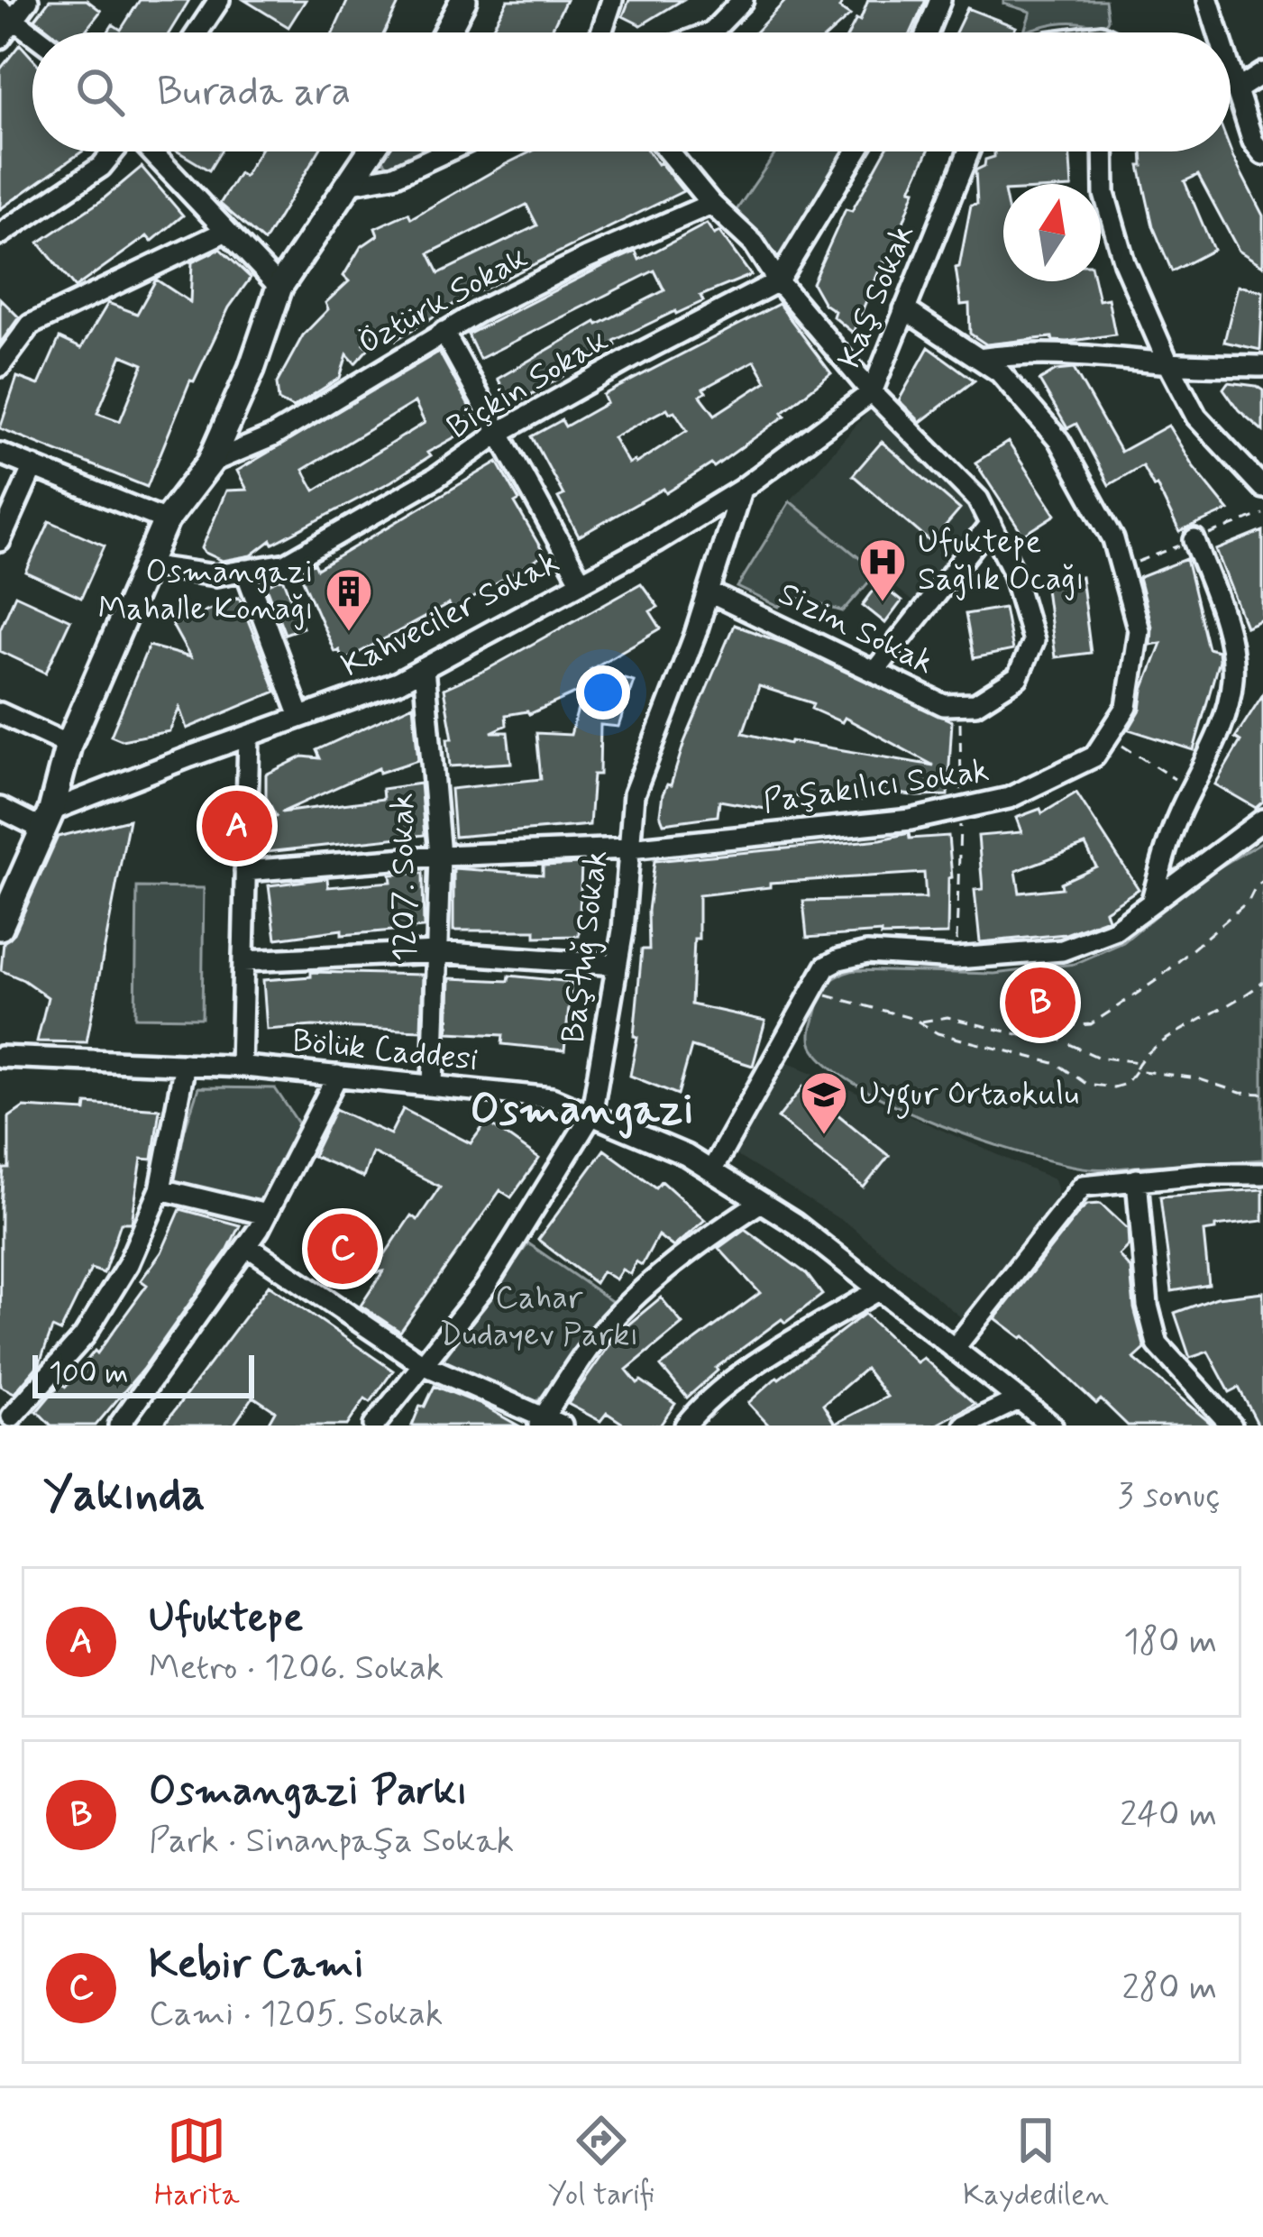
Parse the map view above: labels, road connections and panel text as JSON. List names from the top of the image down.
{
  "streets": {
    "street": [
      "Kaş Sokak",
      "Öztürk Sokak",
      "Biçkin Sokak",
      "Kahveciler Sokak",
      "Sizin Sokak",
      "Paşakılıcı Sokak",
      "1207. Sokak",
      "Baştuğ Sokak",
      "Bölük Caddesi"
    ]
  },
  "crossings": [
    ["Kaş Sokak", "Kahveciler Sokak"],
    ["Kaş Sokak", "Sizin Sokak"],
    ["Kaş Sokak", "Paşakılıcı Sokak"],
    ["Kaş Sokak", "Baştuğ Sokak"],
    ["Öztürk Sokak", "Sizin Sokak"],
    ["Biçkin Sokak", "Sizin Sokak"],
    ["Kahveciler Sokak", "1207. Sokak"],
    ["Kahveciler Sokak", "Baştuğ Sokak"],
    ["Sizin Sokak", "Baştuğ Sokak"],
    ["Paşakılıcı Sokak", "1207. Sokak"],
    ["Paşakılıcı Sokak", "Baştuğ Sokak"],
    ["1207. Sokak", "Bölük Caddesi"],
    ["Baştuğ Sokak", "Bölük Caddesi"]
  ],
  "districts": ["Osmangazi"],
  "parks": ["Cahar Dudayev Parkı"],
  "places": {
    "hospital": ["Ufuktepe Sağlık Ocağı"],
    "building": ["Osmangazi Mahalle Konağı"],
    "school or university": ["Uygur Ortaokulu"]
  },
  "scale_bar": "100 m",
  "north": "top",
  "page": {
    "search": "Burada ara",
    "pins": ["A", "B", "C"],
    "scale": "100 m",
    "heading": ["Yakında", "3 sonuç"],
    "list": [
      {
        "mark": "A",
        "name": "Ufuktepe",
        "note": "Metro · 1206. Sokak",
        "value": "180 m"
      },
      {
        "mark": "B",
        "name": "Osmangazi Parkı",
        "note": "Park · Sinanpaşa Sokak",
        "value": "240 m"
      },
      {
        "mark": "C",
        "name": "Kebir Cami",
        "note": "Cami · 1205. Sokak",
        "value": "280 m"
      }
    ],
    "nav": ["Harita", "Yol tarifi", "Kaydedilen"]
  }
}
